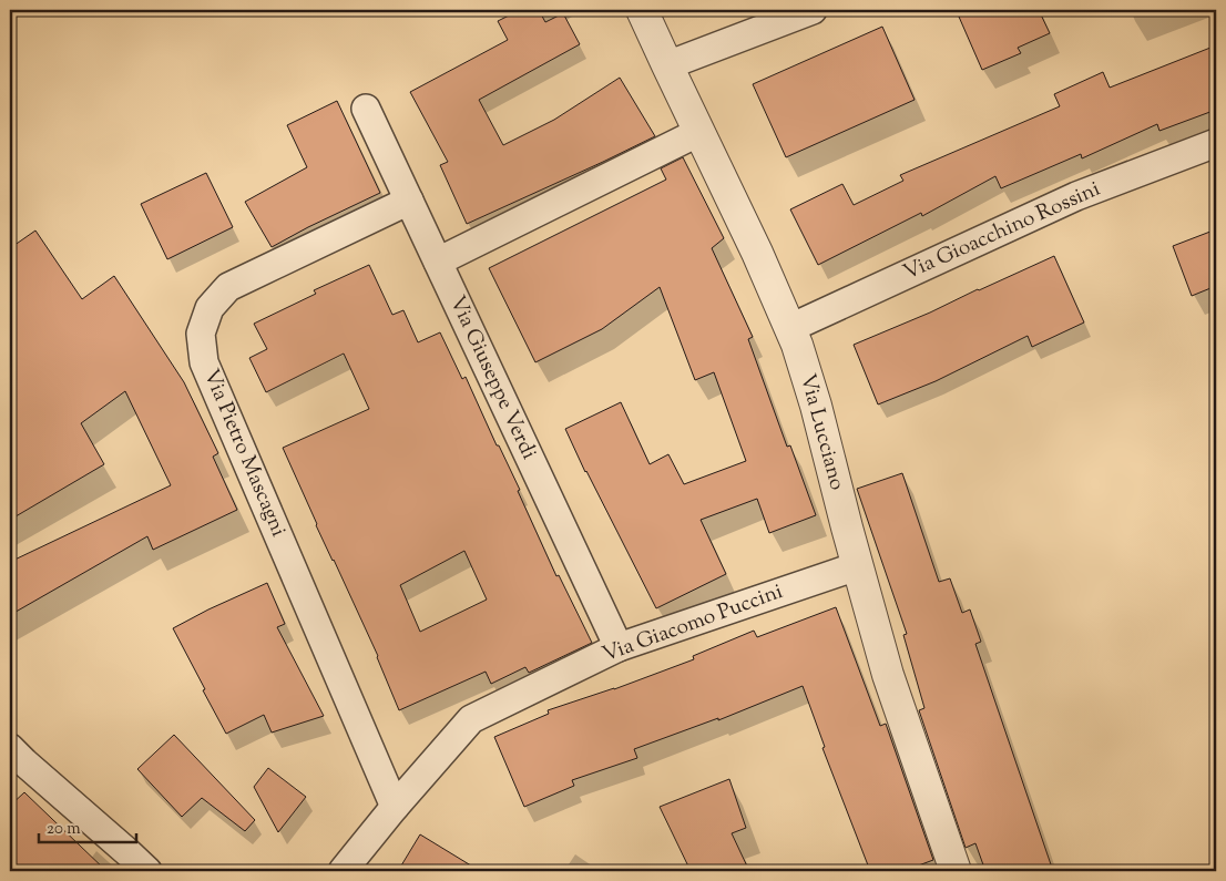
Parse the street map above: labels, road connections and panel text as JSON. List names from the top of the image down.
{
  "streets": {
    "street": [
      "Via Gioacchino Rossini",
      "Via Giuseppe Verdi",
      "Via Lucciano",
      "Via Pietro Mascagni",
      "Via Giacomo Puccini"
    ]
  },
  "crossings": [
    ["Via Gioacchino Rossini", "Via Lucciano"],
    ["Via Giuseppe Verdi", "Via Pietro Mascagni"],
    ["Via Giuseppe Verdi", "Via Giacomo Puccini"],
    ["Via Lucciano", "Via Giacomo Puccini"],
    ["Via Pietro Mascagni", "Via Giacomo Puccini"]
  ],
  "scale_bar": "20 m"
}
